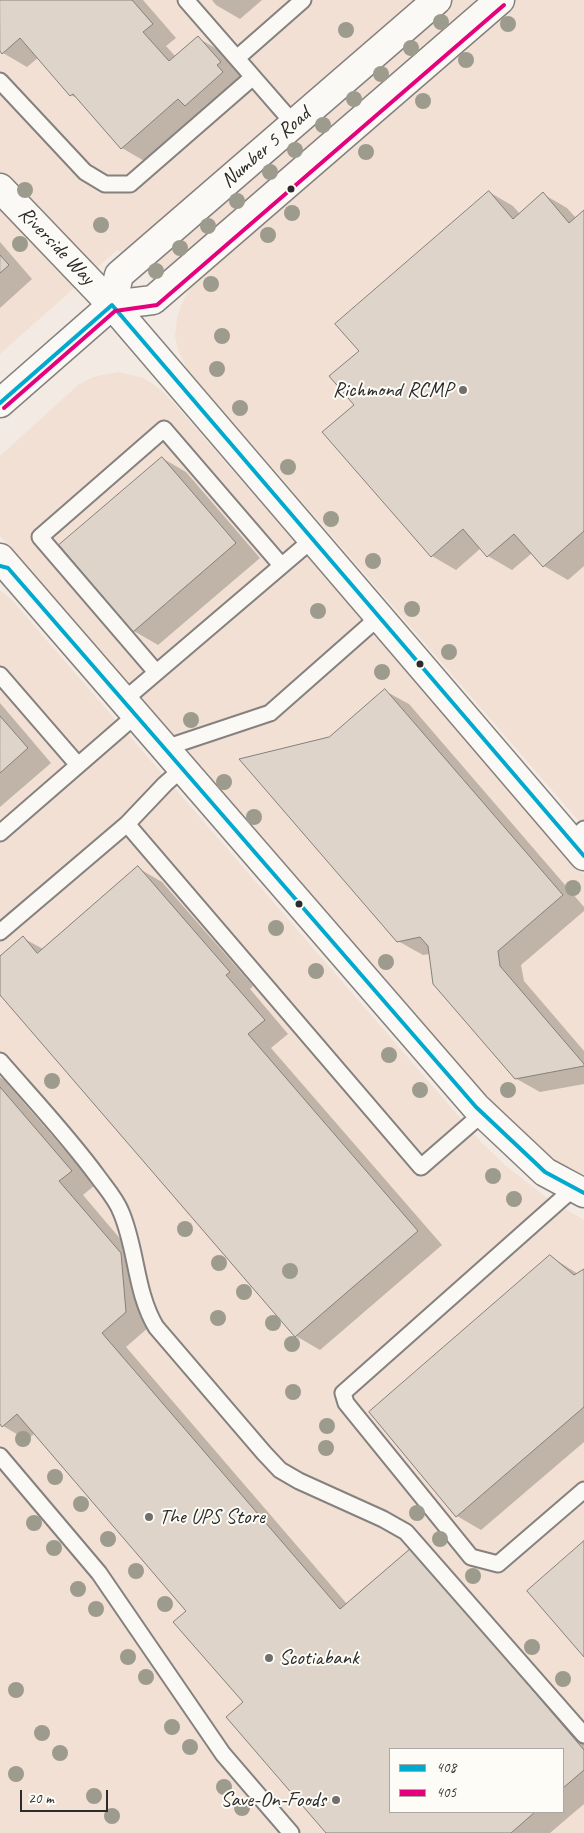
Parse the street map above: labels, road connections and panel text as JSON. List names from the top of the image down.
{
  "streets": {
    "street": ["Number 5 Road", "Riverside Way"]
  },
  "crossings": [
    ["Number 5 Road", "Riverside Way"]
  ],
  "places": [
    "Richmond RCMP",
    "The UPS Store",
    "Scotiabank",
    "Save-On-Foods"
  ],
  "lines": ["transit line 405", "transit line 408"],
  "legend": ["408", "405"],
  "scale_bar": "20 m"
}
